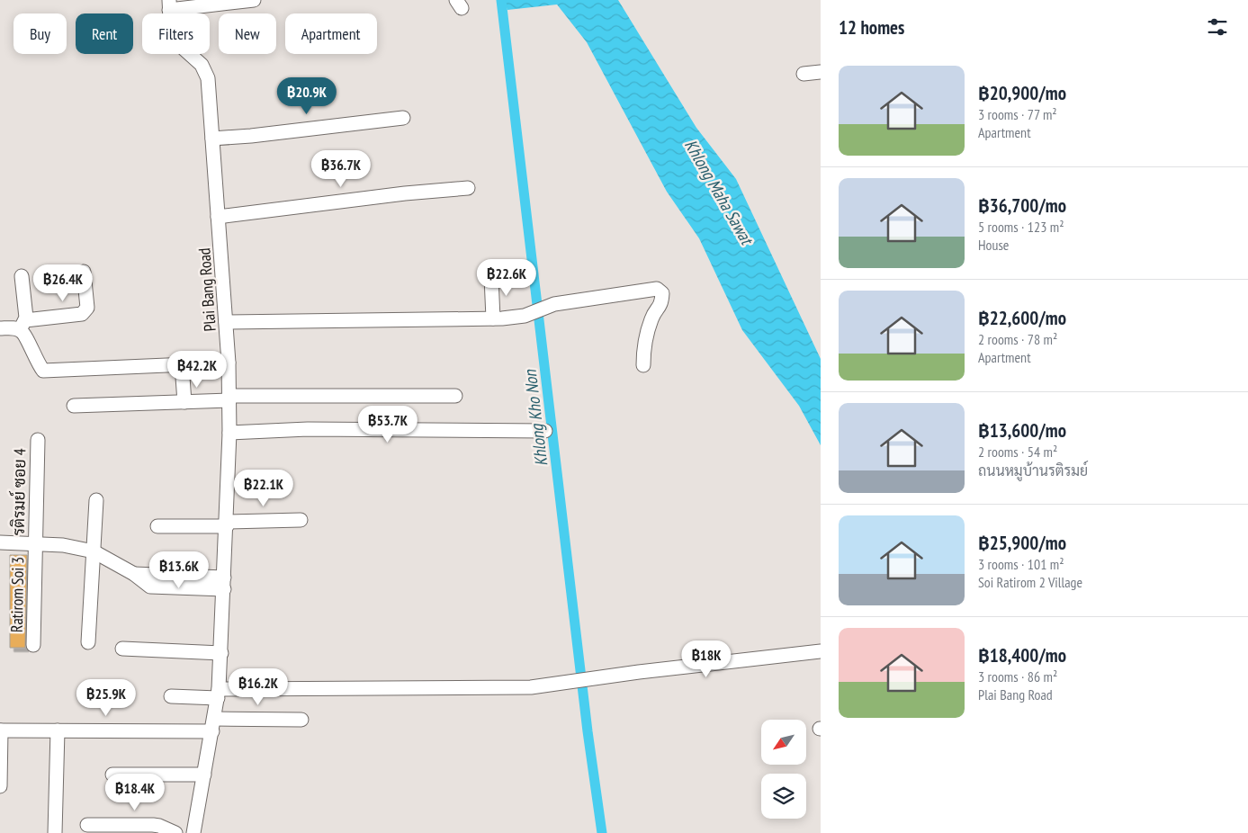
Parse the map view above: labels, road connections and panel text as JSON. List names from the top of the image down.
{
  "streets": {
    "street": ["Plai Bang Road", "รติรมย์ ซอย 4", "Ratirom Soi 3"]
  },
  "crossings": [
    ["รติรมย์ ซอย 4", "Ratirom Soi 3"]
  ],
  "water": ["Khlong Maha Sawat", "Khlong Kho Non"],
  "north": "bottom left",
  "page": {
    "heading": "12 homes",
    "chip": [
      "Buy",
      "Rent",
      "Filters",
      "New",
      "Apartment"
    ],
    "list": [
      {
        "name": "฿20,900/mo",
        "note": "3 rooms · 77 m² · Apartment"
      },
      {
        "name": "฿36,700/mo",
        "note": "5 rooms · 123 m² · House"
      },
      {
        "name": "฿22,600/mo",
        "note": "2 rooms · 78 m² · Apartment"
      },
      {
        "name": "฿13,600/mo",
        "note": "2 rooms · 54 m² · ถนนหมูบ้านรติรมย์"
      },
      {
        "name": "฿25,900/mo",
        "note": "3 rooms · 101 m² · Soi Ratirom 2 Village"
      },
      {
        "name": "฿18,400/mo",
        "note": "3 rooms · 86 m² · Plai Bang Road"
      }
    ],
    "price": [
      "฿20.9K",
      "฿36.7K",
      "฿22.6K",
      "฿26.4K",
      "฿42.2K",
      "฿53.7K",
      "฿22.1K",
      "฿13.6K",
      "฿18K",
      "฿16.2K",
      "฿25.9K",
      "฿18.4K"
    ]
  }
}
